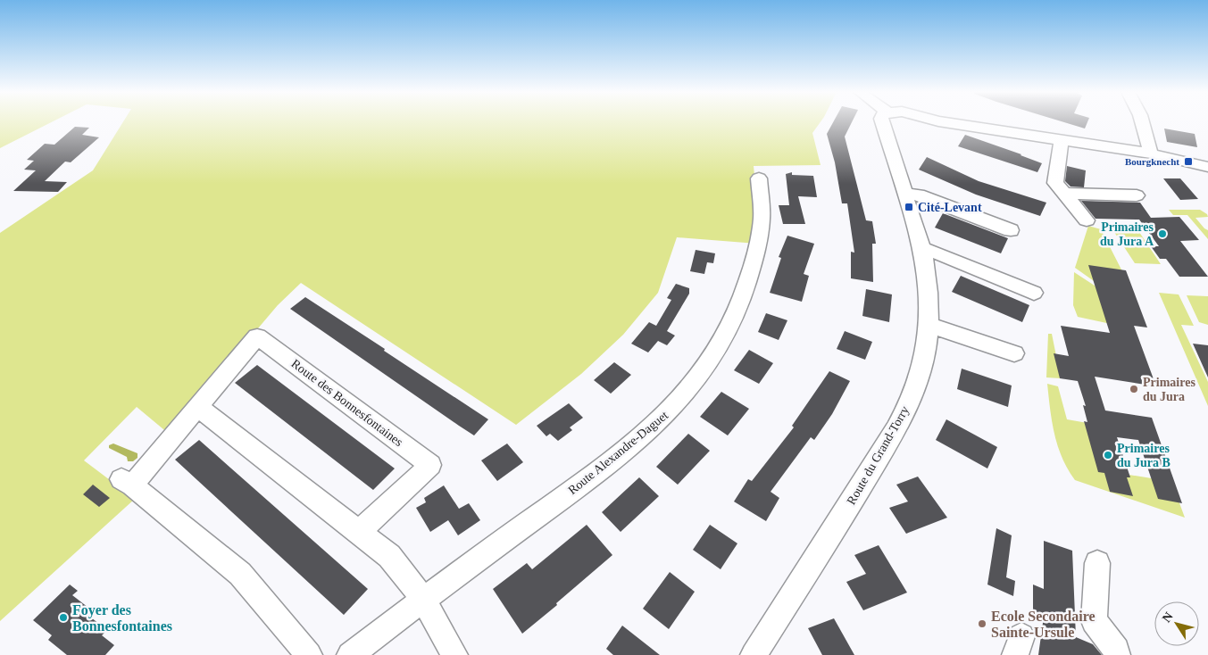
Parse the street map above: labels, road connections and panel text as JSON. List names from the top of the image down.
{
  "streets": {
    "street": ["Route des Bonnesfontaines", "Route Alexandre-Daguet", "Route du Grand-Torry"]
  },
  "places": {
    "transit": ["Bourgknecht", "Cité-Levant"],
    "other": [
      "Primaires du Jura A",
      "Primaires du Jura",
      "Primaires du Jura B",
      "Foyer des Bonnesfontaines",
      "Ecole Secondaire Sainte-Ursule"
    ]
  },
  "north": "top left"
}
